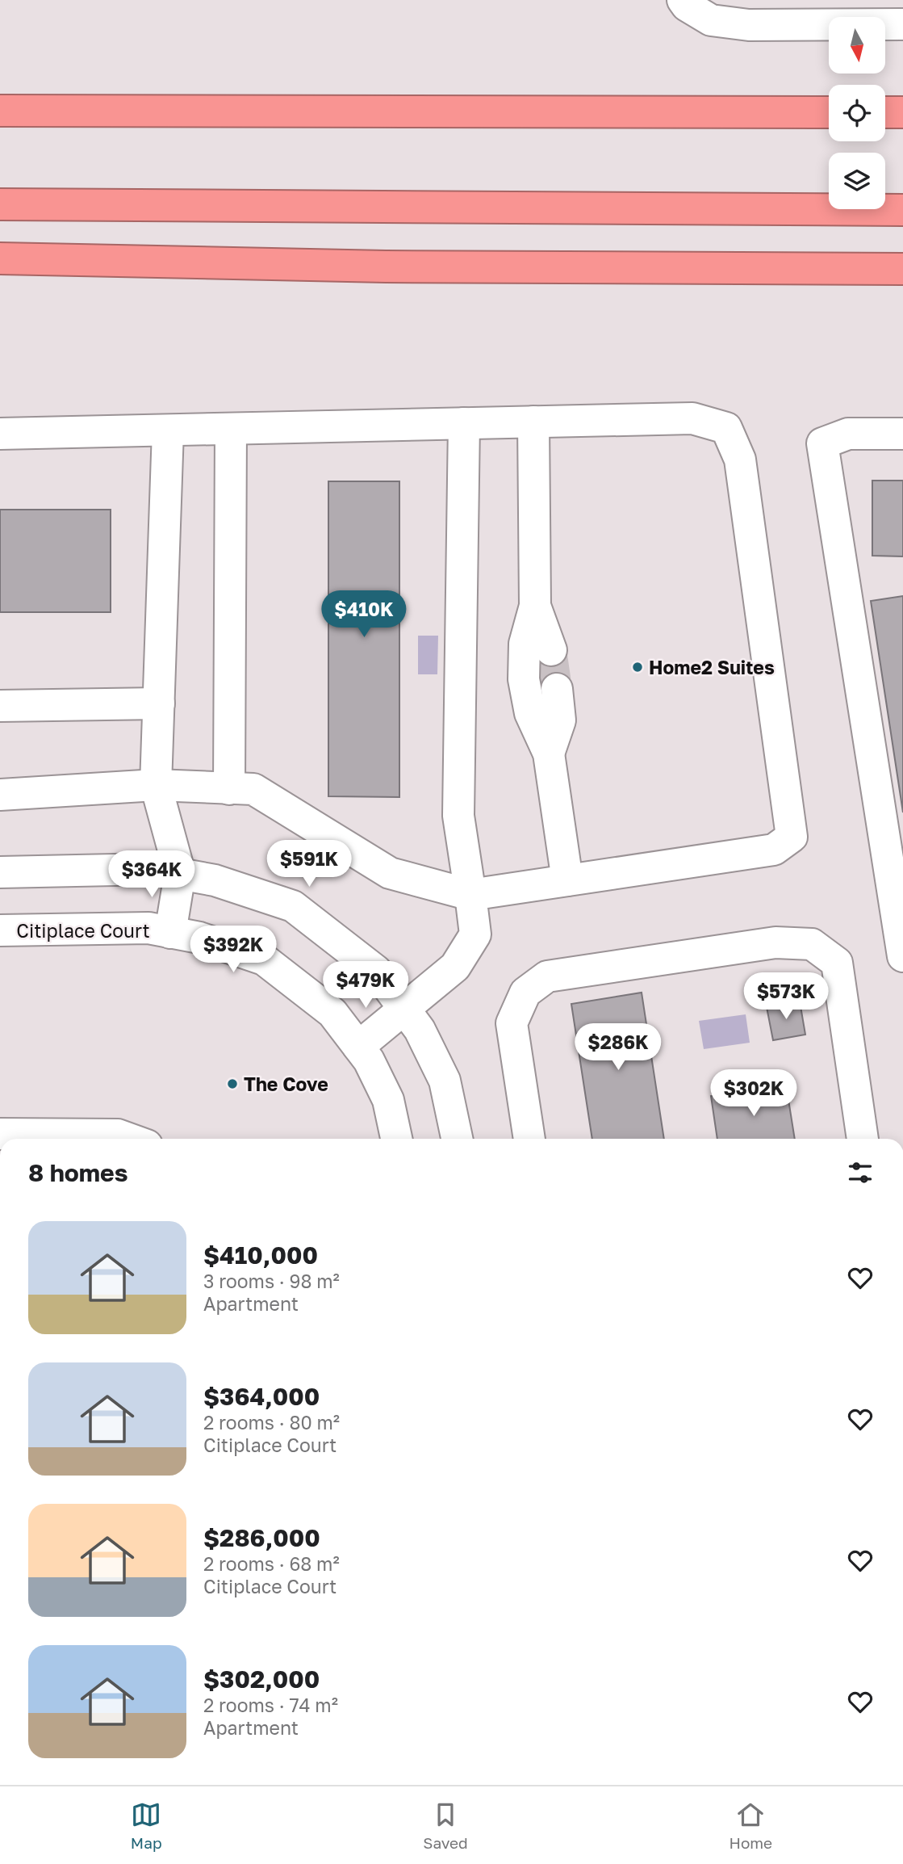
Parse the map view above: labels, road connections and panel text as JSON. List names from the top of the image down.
{
  "streets": {
    "street": ["Citiplace Court"]
  },
  "places": ["Home2 Suites", "The Cove"],
  "north": "bottom",
  "page": {
    "price": [
      "$410K",
      "$591K",
      "$364K",
      "$392K",
      "$479K",
      "$573K",
      "$286K",
      "$302K"
    ],
    "heading": "8 homes",
    "list": [
      {
        "name": "$410,000",
        "note": "3 rooms · 98 m² · Apartment"
      },
      {
        "name": "$364,000",
        "note": "2 rooms · 80 m² · Citiplace Court"
      },
      {
        "name": "$286,000",
        "note": "2 rooms · 68 m² · Citiplace Court"
      },
      {
        "name": "$302,000",
        "note": "2 rooms · 74 m² · Apartment"
      }
    ],
    "tabs": ["Map", "Saved", "Home"]
  }
}
